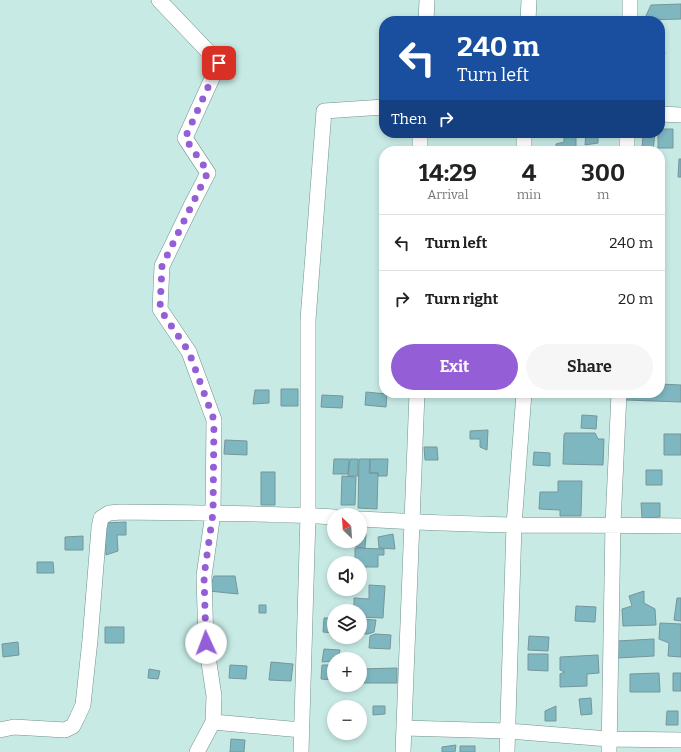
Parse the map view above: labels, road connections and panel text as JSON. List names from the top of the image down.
{
  "north": "top left",
  "page": {
    "turn": ["240 m", "Turn left"],
    "then": "Then",
    "eta": [
      "14:29",
      "Arrival",
      "4",
      "min",
      "300",
      "m"
    ],
    "list": [
      {
        "name": "Turn left",
        "value": "240 m"
      },
      {
        "name": "Turn right",
        "value": "20 m"
      }
    ],
    "buttons": ["Exit", "Share"],
    "map_buttons": ["+", "−"]
  }
}
